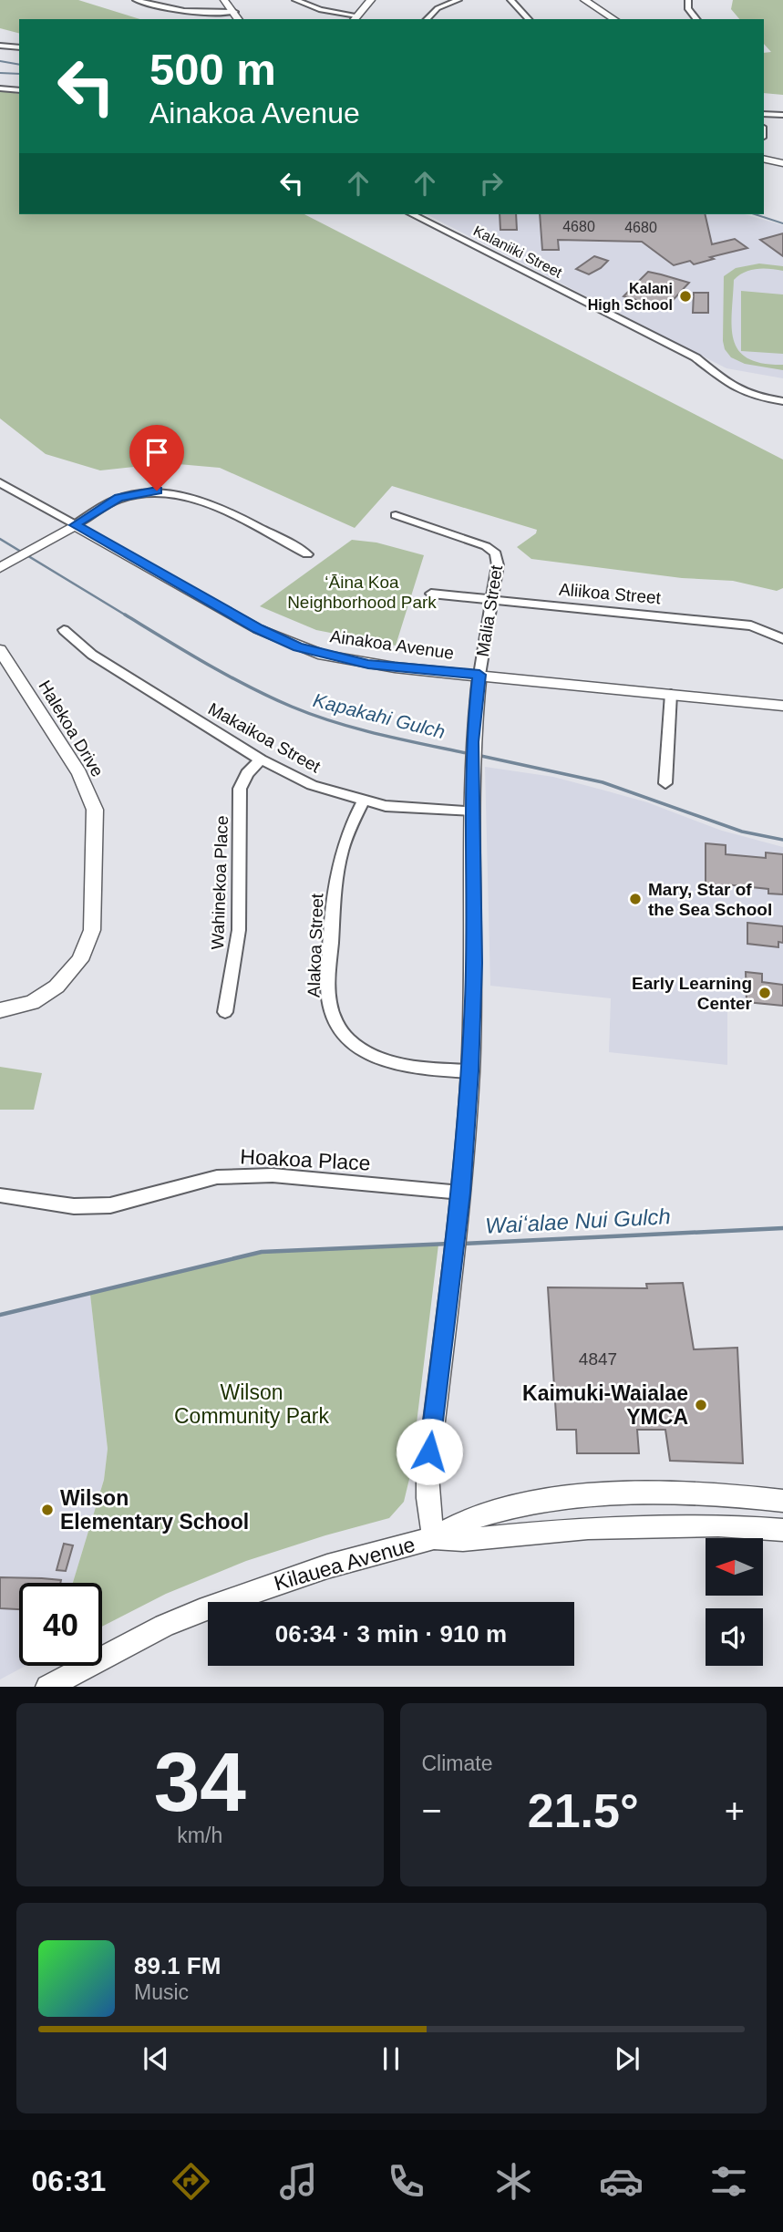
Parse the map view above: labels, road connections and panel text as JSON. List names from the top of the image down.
{
  "streets": {
    "street": [
      "Kalaniiki Street",
      "Aliikoa Street",
      "Malia Street",
      "Ainakoa Avenue",
      "Halekoa Drive",
      "Makaikoa Street",
      "Wahinekoa Place",
      "Alakoa Street",
      "Hoakoa Place",
      "Kilauea Avenue"
    ]
  },
  "crossings": [
    ["Aliikoa Street", "Malia Street"],
    ["Malia Street", "Ainakoa Avenue"],
    ["Malia Street", "Makaikoa Street"],
    ["Malia Street", "Alakoa Street"],
    ["Malia Street", "Hoakoa Place"],
    ["Malia Street", "Kilauea Avenue"],
    ["Makaikoa Street", "Wahinekoa Place"],
    ["Makaikoa Street", "Alakoa Street"]
  ],
  "water": ["Kapakahi Gulch", "Waiʻalae Nui Gulch"],
  "parks": ["‘Āina Koa Neighborhood Park", "Wilson Community Park"],
  "places": [
    "Kalani High School",
    "Mary, Star of the Sea School",
    "Early Learning Center",
    "Kaimuki-Waialae YMCA",
    "Wilson Elementary School"
  ],
  "house_numbers": ["4680", "4680", "4847"],
  "north": "left",
  "page": {
    "turn": ["500 m", "Ainakoa Avenue"],
    "limit": "40",
    "trip": "06:34 · 3 min · 910 m",
    "tile": [
      ["34", "km/h"],
      "Climate"
    ],
    "heat": ["−", "21.5°", "+"],
    "song": ["89.1 FM", "Music"],
    "tabs": "06:31"
  }
}
